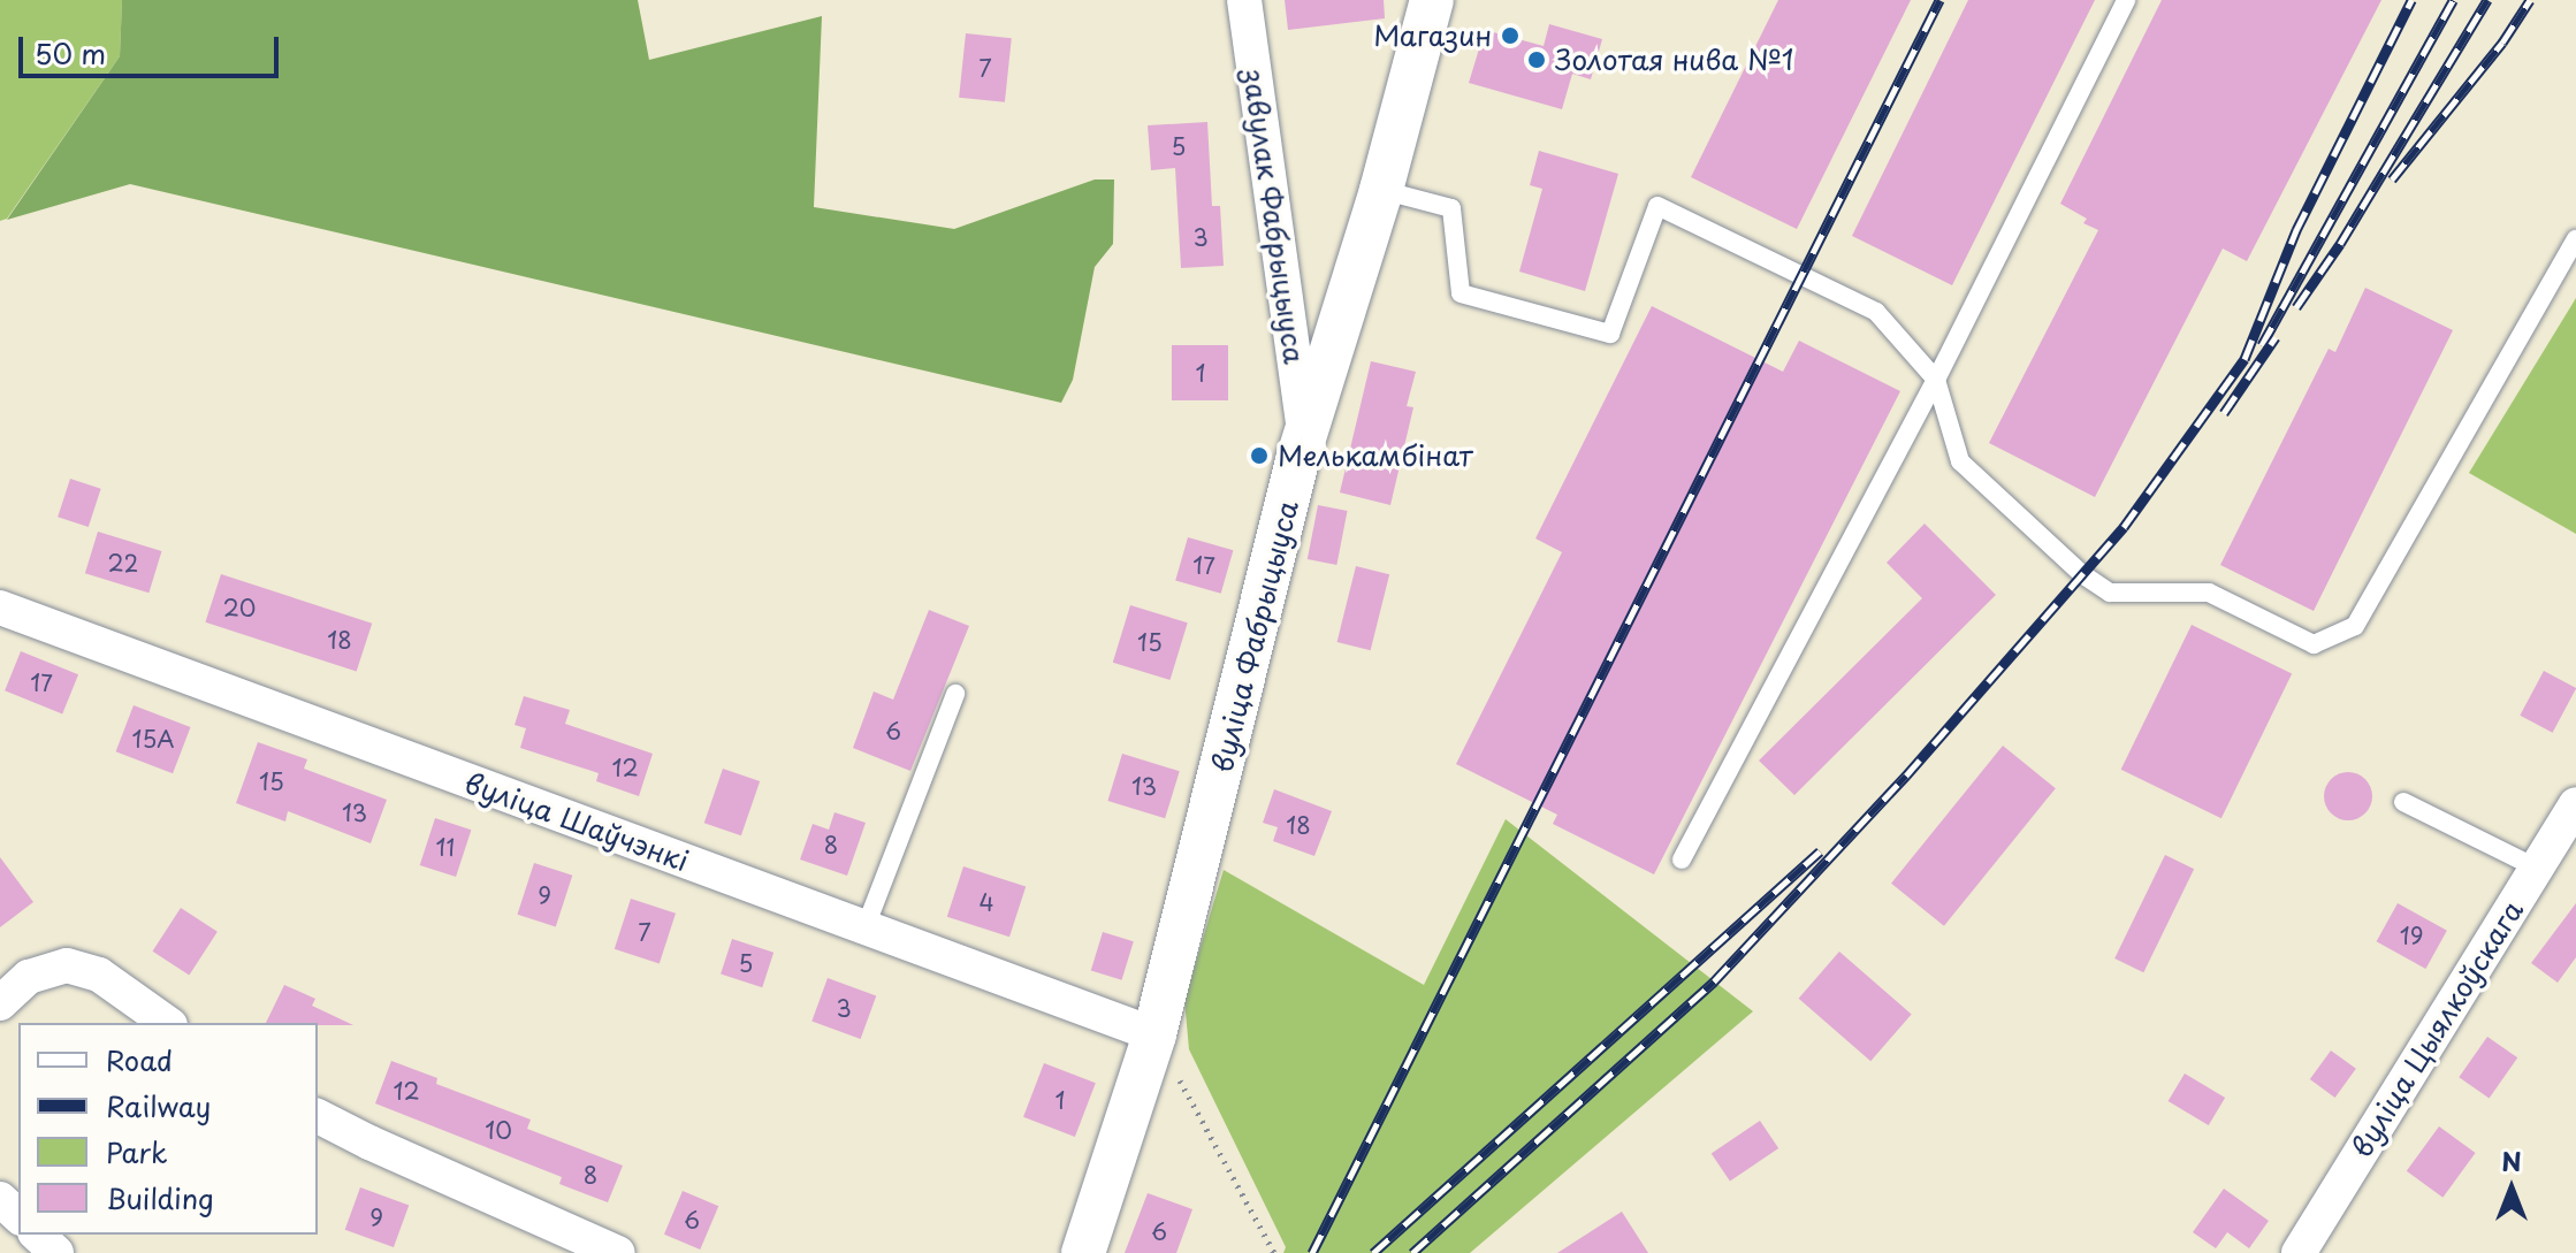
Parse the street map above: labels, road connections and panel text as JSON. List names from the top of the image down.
{
  "streets": {
    "street": [
      "завулак Фабрыцыуса",
      "вуліца Фабрыцыуса",
      "вуліца Шаўчэнкі",
      "вуліца Цыялкоўскага"
    ]
  },
  "crossings": [
    ["завулак Фабрыцыуса", "вуліца Фабрыцыуса"],
    ["вуліца Фабрыцыуса", "вуліца Шаўчэнкі"]
  ],
  "places": ["Магазин", "Золотая нива №1", "Мелькамбінат"],
  "house_numbers": [
    "7",
    "5",
    "3",
    "1",
    "22",
    "17",
    "20",
    "18",
    "15",
    "17",
    "6",
    "15А",
    "12",
    "15",
    "13",
    "13",
    "18",
    "8",
    "11",
    "9",
    "4",
    "7",
    "19",
    "5",
    "3",
    "12",
    "1",
    "10",
    "8",
    "9",
    "6",
    "6"
  ],
  "legend": [
    "Road",
    "Railway",
    "Park",
    "Building"
  ],
  "scale_bar": "50 m",
  "north": "top"
}
